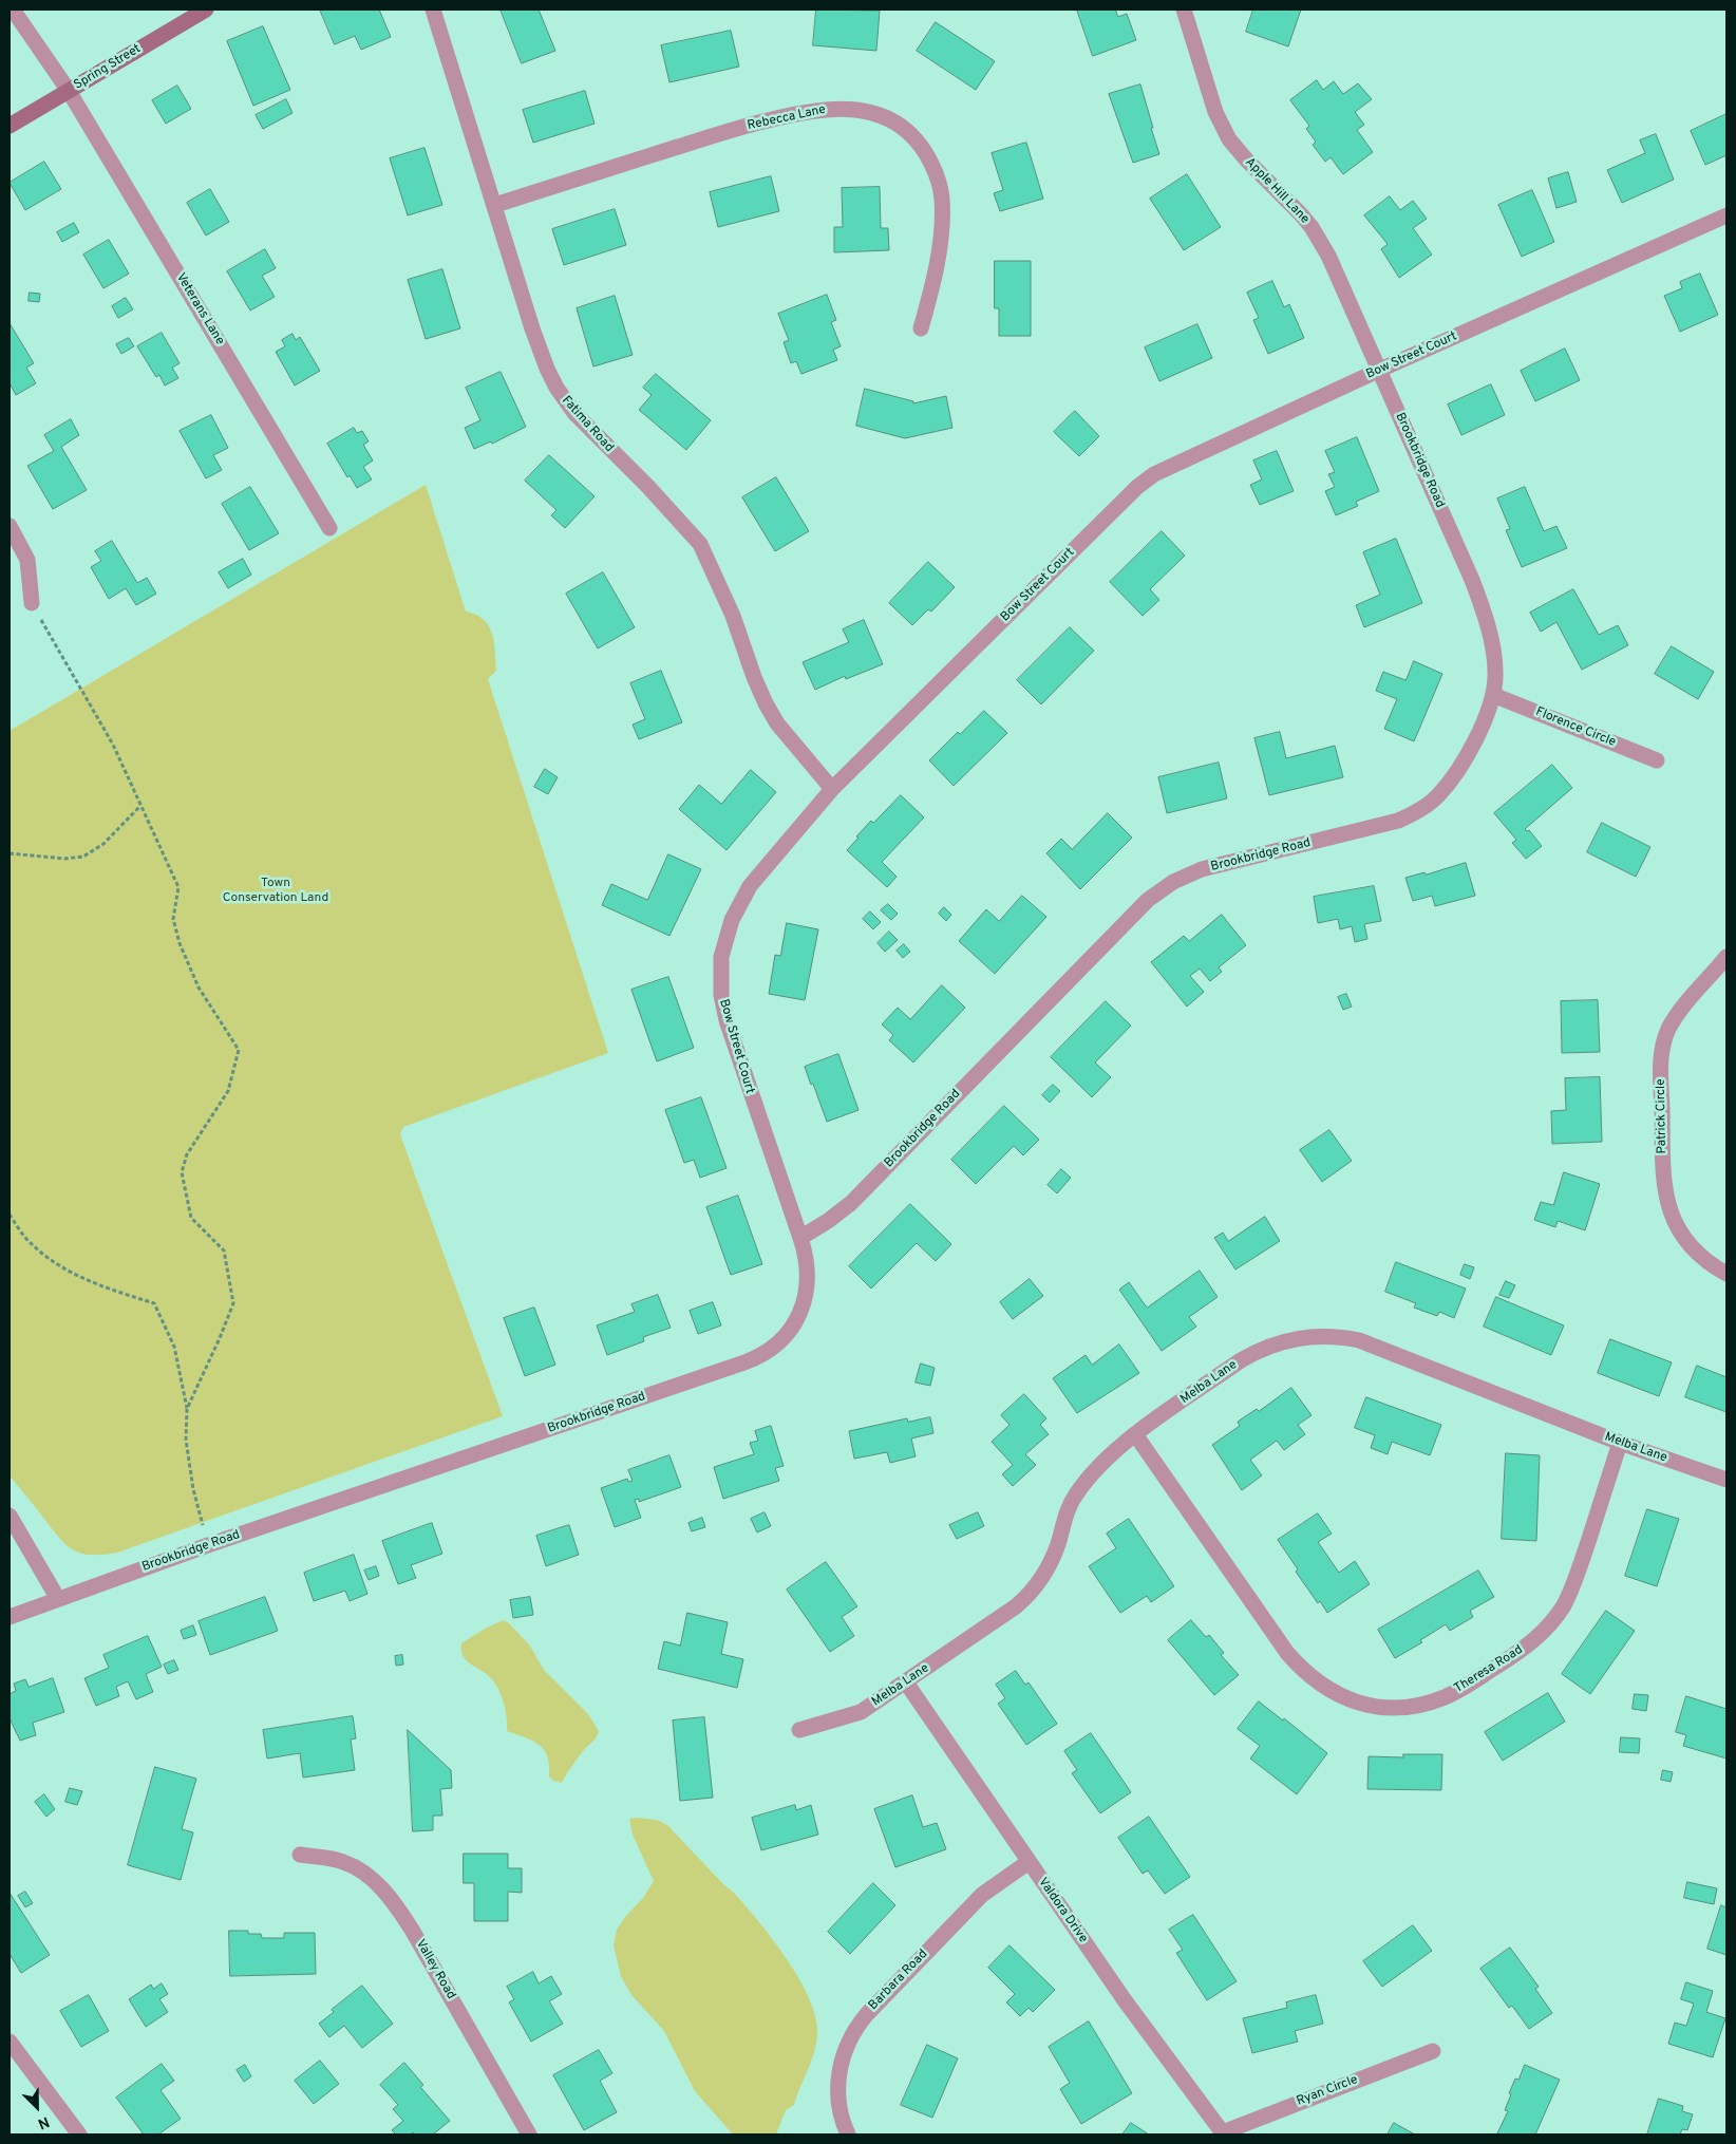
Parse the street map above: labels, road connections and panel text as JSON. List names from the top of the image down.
{
  "streets": {
    "main road": ["Spring Street"],
    "street": [
      "Rebecca Lane",
      "Apple Hill Lane",
      "Veterans Lane",
      "Bow Street Court",
      "Fatima Road",
      "Brookbridge Road",
      "Florence Circle",
      "Patrick Circle",
      "Melba Lane",
      "Theresa Road",
      "Valdora Drive",
      "Valley Road",
      "Barbara Road",
      "Ryan Circle"
    ]
  },
  "crossings": [
    ["Spring Street", "Veterans Lane"],
    ["Rebecca Lane", "Fatima Road"],
    ["Apple Hill Lane", "Bow Street Court"],
    ["Apple Hill Lane", "Brookbridge Road"],
    ["Bow Street Court", "Fatima Road"],
    ["Bow Street Court", "Brookbridge Road"],
    ["Brookbridge Road", "Florence Circle"],
    ["Melba Lane", "Theresa Road"],
    ["Melba Lane", "Valdora Drive"],
    ["Valdora Drive", "Barbara Road"],
    ["Valdora Drive", "Ryan Circle"]
  ],
  "parks": ["Town Conservation Land"],
  "north": "bottom right"
}
